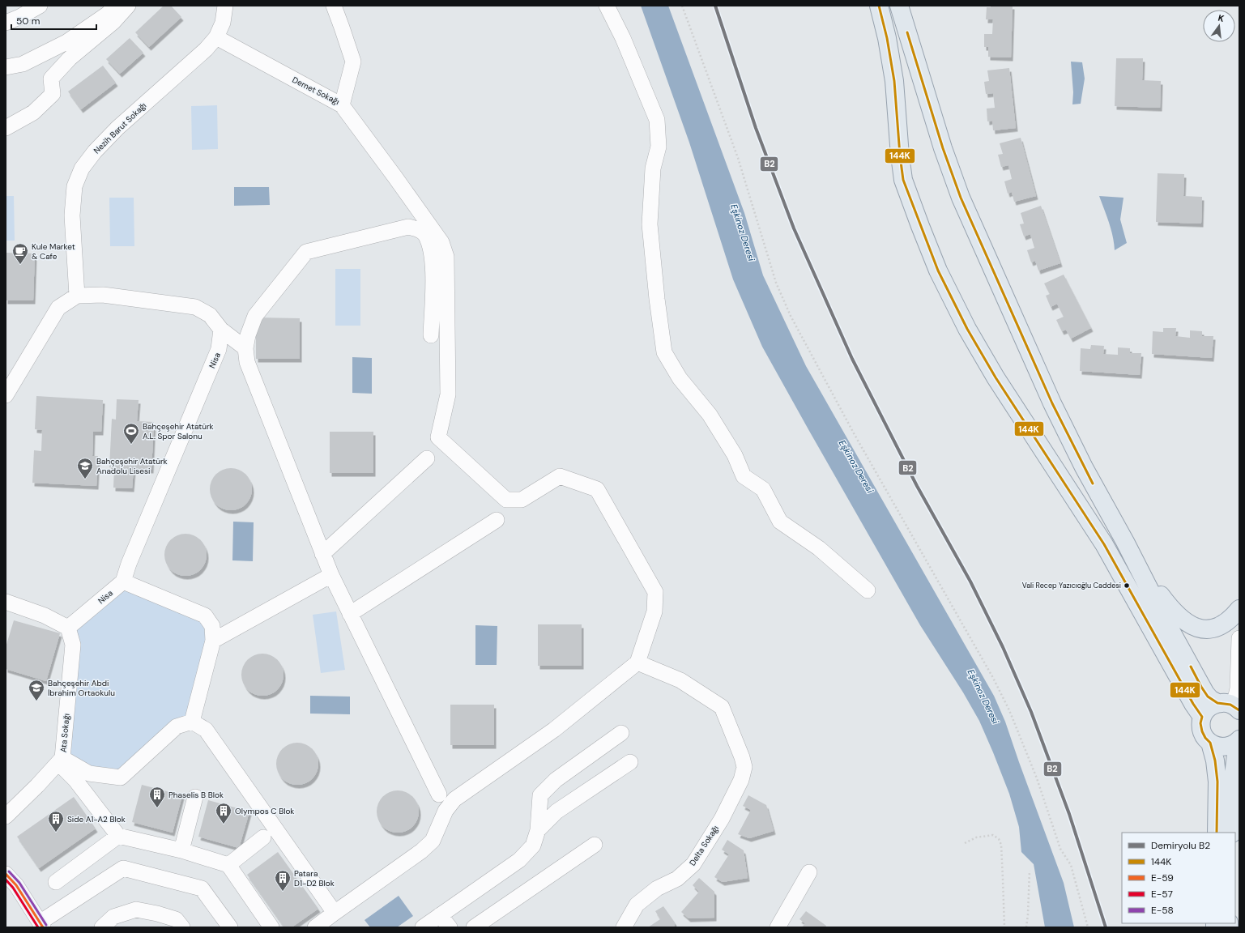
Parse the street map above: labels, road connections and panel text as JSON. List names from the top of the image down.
{
  "streets": {
    "street": [
      "Demet Sokağı",
      "Nezih Barut Sokağı",
      "Nisa",
      "Ata Sokağı",
      "Delta Sokağı"
    ]
  },
  "crossings": [
    ["Demet Sokağı", "Nezih Barut Sokağı"],
    ["Nisa", "Ata Sokağı"]
  ],
  "water": ["Eşkinoz Deresi"],
  "places": {
    "cafe": ["Kule Market & Cafe"],
    "sports": ["Bahçeşehir Atatürk A.L. Spor Salonu"],
    "school or university": ["Bahçeşehir Atatürk Anadolu Lisesi", "Bahçeşehir Abdi İbrahim Ortaokulu"],
    "other": ["Vali Recep Yazıcıoğlu Caddesi"],
    "building": [
      "Phaselis B Blok",
      "Olympos C Blok",
      "Side A1-A2 Blok",
      "Patara D1-D2 Blok"
    ]
  },
  "lines": [
    "rail line B2",
    "transit line 144K",
    "transit line E-58",
    "transit line E-59",
    "transit line E-57"
  ],
  "legend": [
    "Demiryolu B2",
    "144K",
    "E-59",
    "E-57",
    "E-58"
  ],
  "scale_bar": "50 m",
  "north": "top"
}
